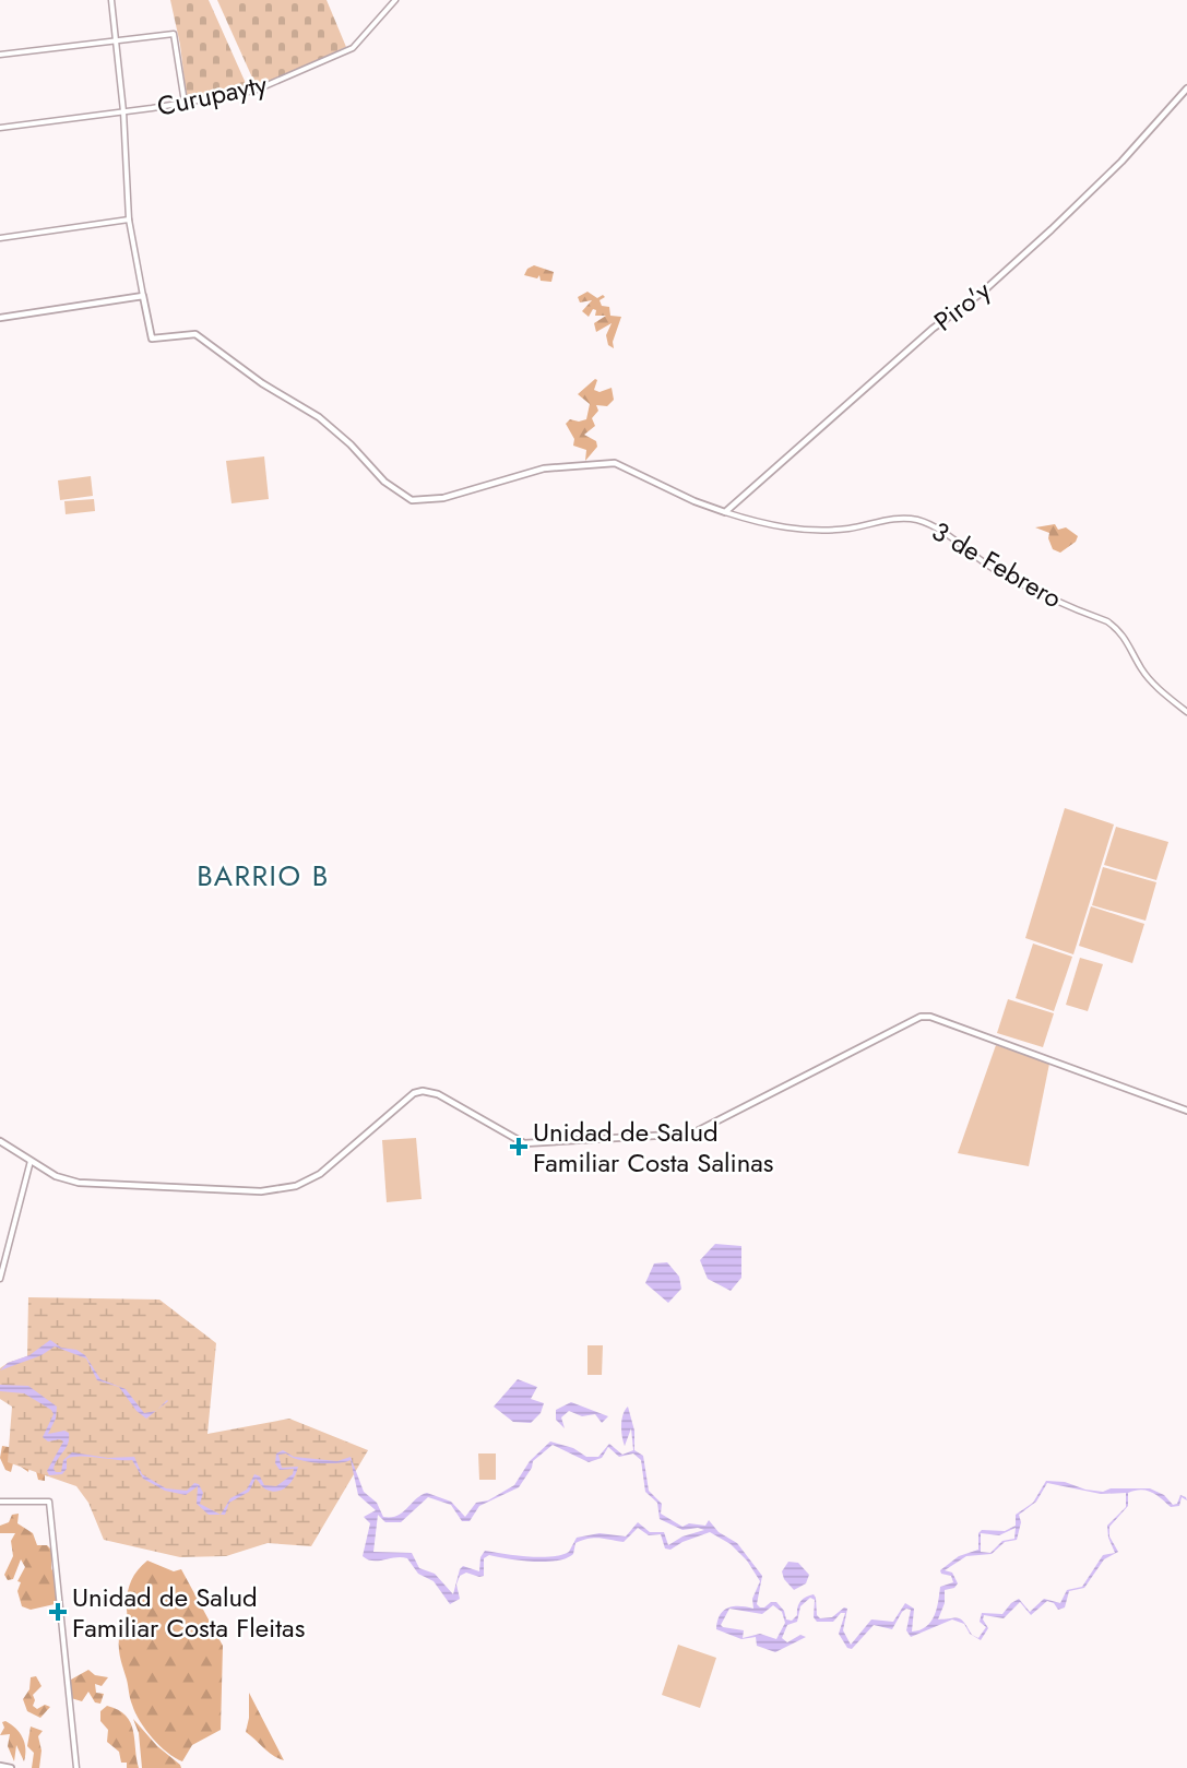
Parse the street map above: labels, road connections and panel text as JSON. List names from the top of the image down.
{
  "streets": {
    "main road": ["Piro'y"],
    "street": ["Curupayty", "3 de Febrero"]
  },
  "crossings": [
    ["Piro'y", "3 de Febrero"]
  ],
  "districts": ["BARRIO B"],
  "places": {
    "health": ["Unidad de Salud Familiar Costa Salinas", "Unidad de Salud Familiar Costa Fleitas"]
  }
}
